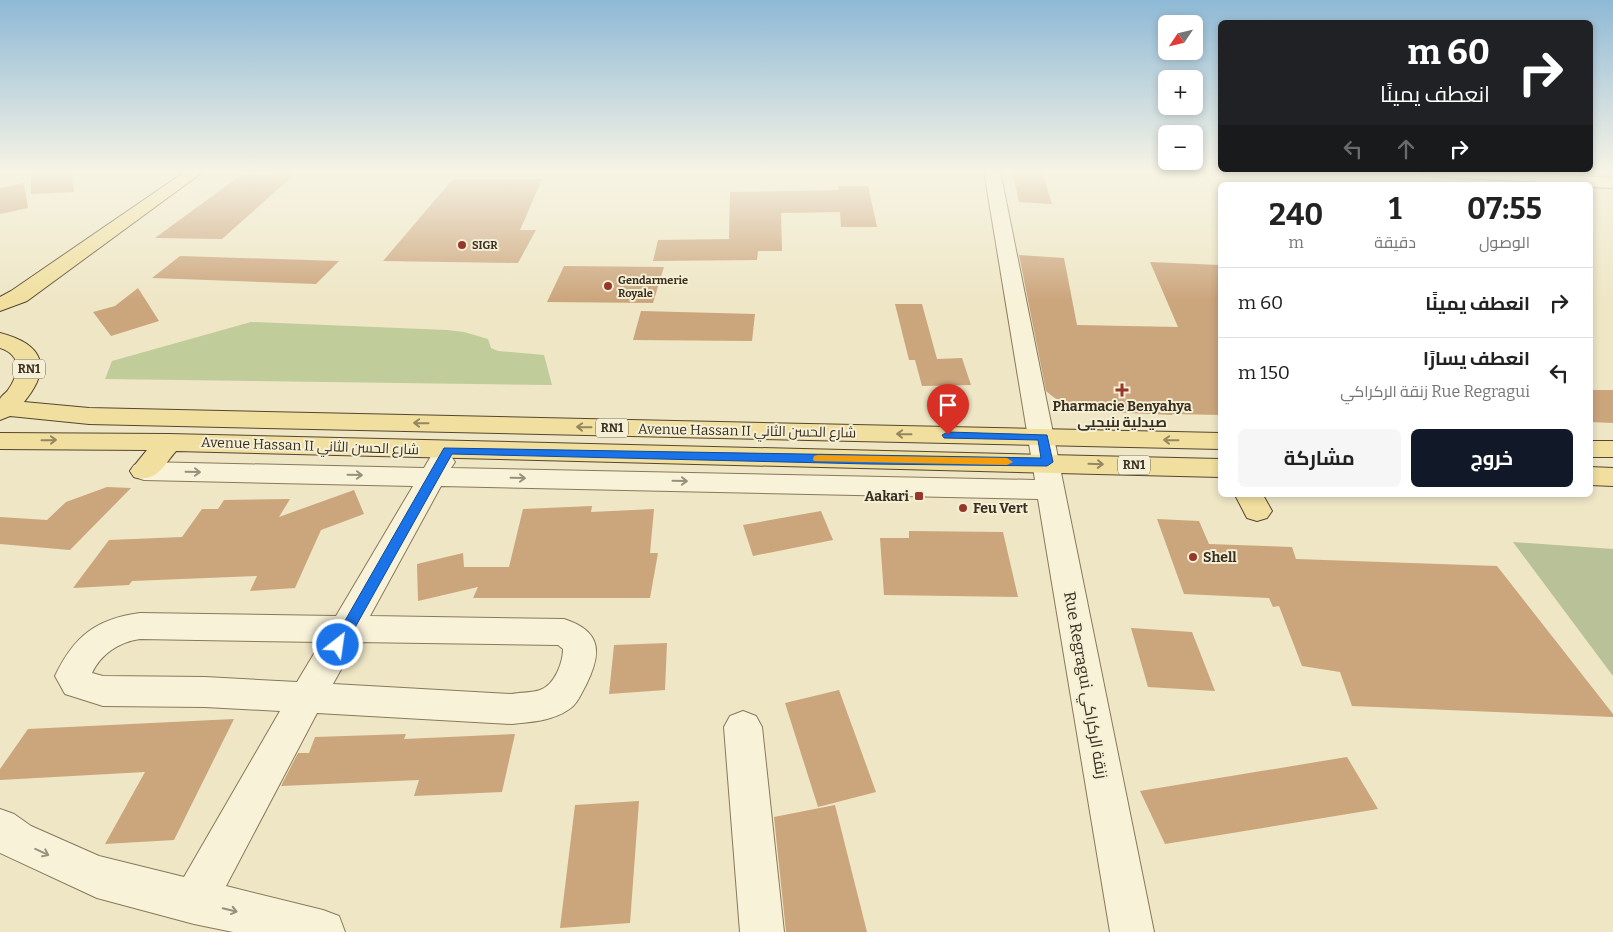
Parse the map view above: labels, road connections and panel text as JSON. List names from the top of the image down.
{
  "streets": {
    "main road": ["RN1", "Avenue Hassan II شارع الحسن الثاني"],
    "street": ["Rue Regragui زنقة الركراكي"]
  },
  "crossings": [
    ["RN1", "Avenue Hassan II شارع الحسن الثاني"],
    ["Avenue Hassan II شارع الحسن الثاني", "Rue Regragui زنقة الركراكي"]
  ],
  "places": {
    "other": [
      "SIGR",
      "Gendarmerie Royale",
      "Feu Vert",
      "Shell"
    ],
    "health": ["Pharmacie Benyahya صيدلية بنيحيى"],
    "transit": ["Aakari"]
  },
  "north": "bottom left",
  "page": {
    "map_buttons": ["+", "−"],
    "turn": ["60 m", "انعطف يمينًا"],
    "eta": [
      "07:55",
      "الوصول",
      "1",
      "دقيقة",
      "240",
      "m"
    ],
    "list": [
      {
        "name": "انعطف يمينًا",
        "value": "60 m"
      },
      {
        "name": "انعطف يسارًا",
        "note": "Rue Regragui زنقة الركراكي",
        "value": "150 m"
      }
    ],
    "buttons": ["خروج", "مشاركة"]
  }
}
